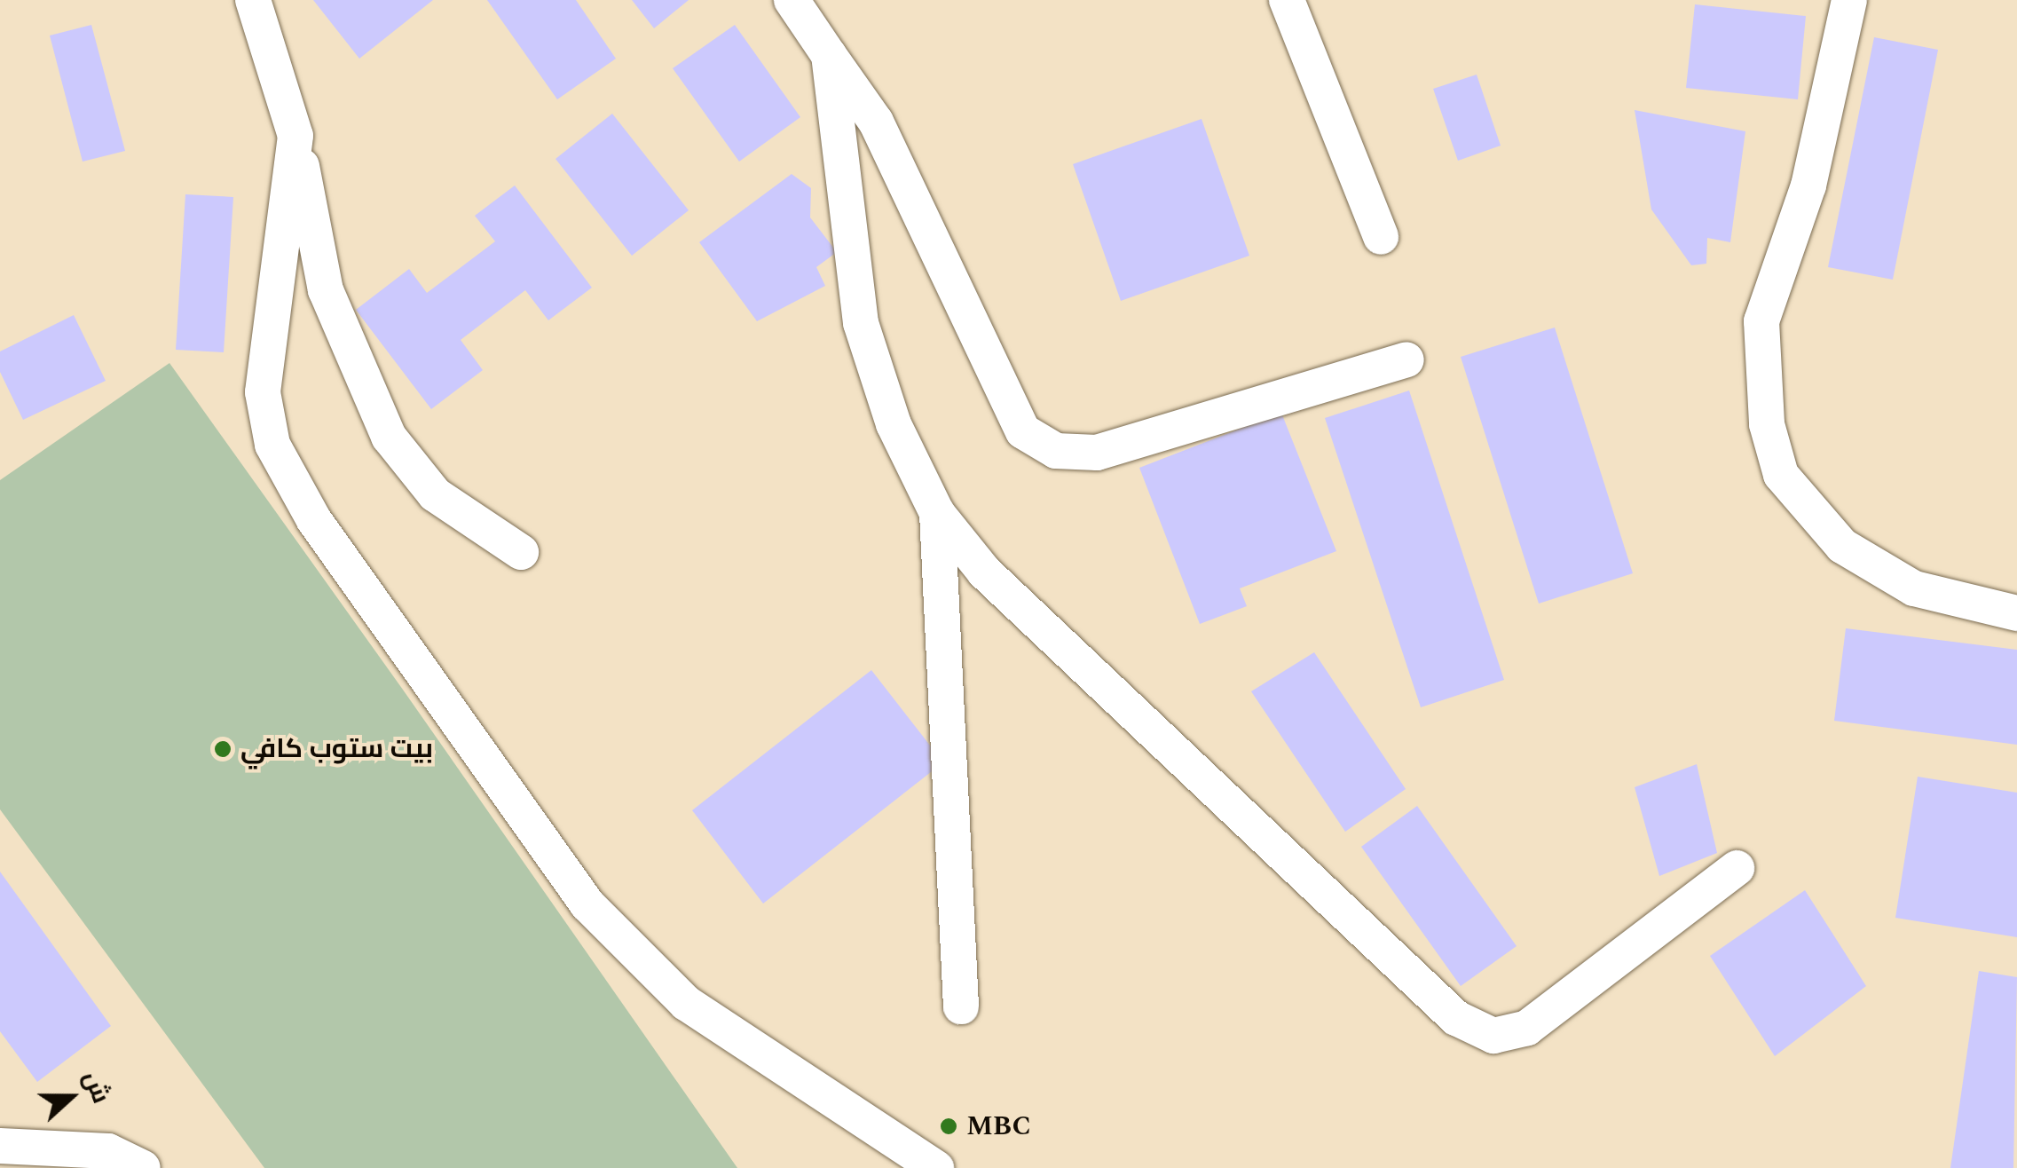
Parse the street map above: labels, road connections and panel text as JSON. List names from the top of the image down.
{
  "places": ["بيت ستوب كافي", "MBC"],
  "north": "right"
}
